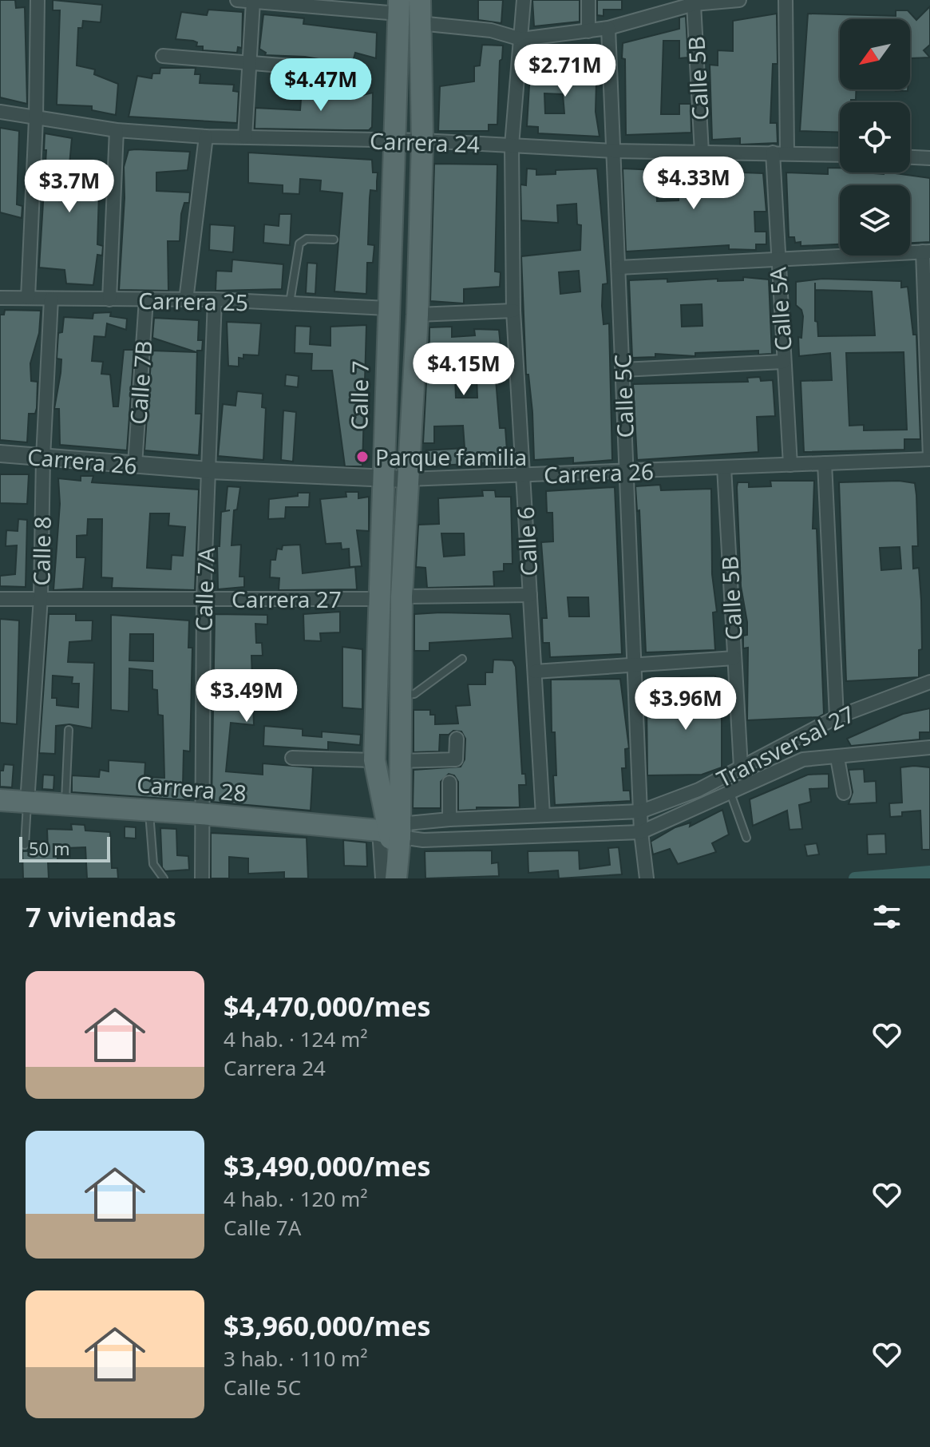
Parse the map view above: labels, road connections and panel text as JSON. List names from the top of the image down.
{
  "streets": {
    "main road": ["Calle 7", "Carrera 28"],
    "street": [
      "Calle 5B",
      "Carrera 24",
      "Carrera 25",
      "Calle 5A",
      "Calle 7B",
      "Calle 5C",
      "Carrera 26",
      "Calle 6",
      "Calle 8",
      "Calle 7A",
      "Carrera 27",
      "Transversal 27"
    ]
  },
  "crossings": [
    ["Calle 5B", "Carrera 24"],
    ["Calle 5B", "Carrera 26"],
    ["Calle 5B", "Transversal 27"],
    ["Carrera 24", "Calle 5A"],
    ["Carrera 24", "Calle 7"],
    ["Carrera 24", "Calle 5C"],
    ["Carrera 24", "Calle 6"],
    ["Carrera 25", "Calle 7B"],
    ["Carrera 25", "Calle 7"],
    ["Carrera 25", "Calle 8"],
    ["Carrera 25", "Calle 7A"],
    ["Calle 5A", "Carrera 26"],
    ["Calle 7B", "Carrera 26"],
    ["Calle 7", "Carrera 26"],
    ["Calle 7", "Carrera 27"],
    ["Calle 7", "Carrera 28"],
    ["Calle 5C", "Carrera 26"],
    ["Calle 5C", "Transversal 27"],
    ["Calle 5C", "Carrera 28"],
    ["Carrera 26", "Calle 6"],
    ["Carrera 26", "Calle 8"],
    ["Carrera 26", "Calle 7A"],
    ["Calle 6", "Carrera 27"],
    ["Calle 6", "Carrera 28"],
    ["Calle 8", "Carrera 27"],
    ["Calle 8", "Carrera 28"],
    ["Calle 7A", "Carrera 27"],
    ["Calle 7A", "Carrera 28"],
    ["Transversal 27", "Carrera 28"]
  ],
  "places": ["Parque familia"],
  "scale_bar": "50 m",
  "north": "bottom left",
  "page": {
    "price": [
      "$2.71M",
      "$4.47M",
      "$4.33M",
      "$3.7M",
      "$4.15M",
      "$3.49M",
      "$3.96M"
    ],
    "scale": "50 m",
    "heading": "7 viviendas",
    "list": [
      {
        "name": "$4,470,000/mes",
        "note": "4 hab. · 124 m² · Carrera 24"
      },
      {
        "name": "$3,490,000/mes",
        "note": "4 hab. · 120 m² · Calle 7A"
      },
      {
        "name": "$3,960,000/mes",
        "note": "3 hab. · 110 m² · Calle 5C"
      }
    ]
  }
}
